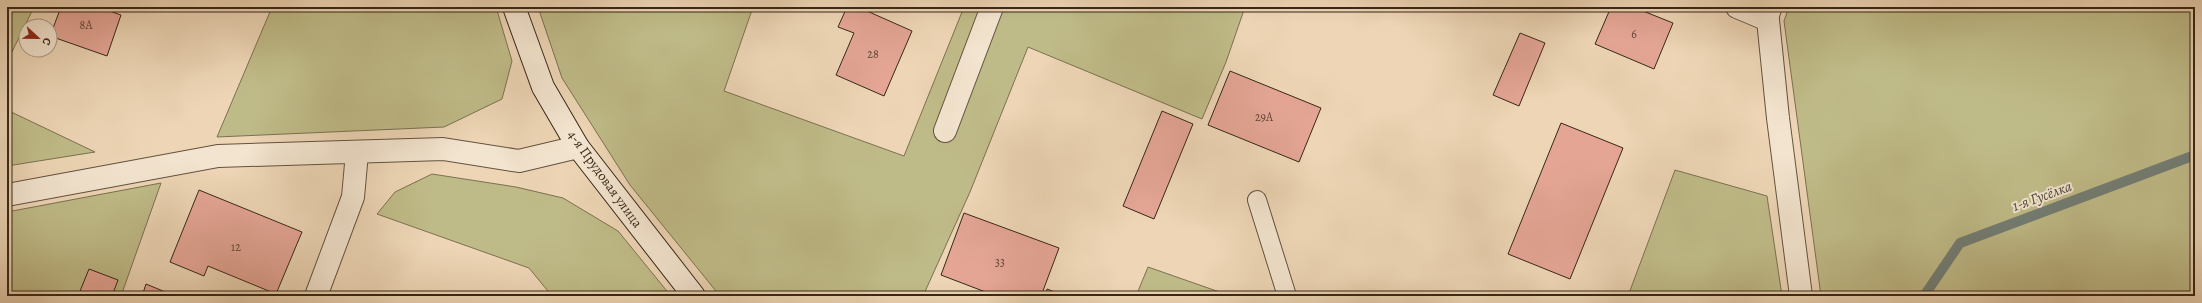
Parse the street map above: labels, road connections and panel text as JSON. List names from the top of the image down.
{
  "streets": {
    "street": ["4-я Прудовая улица"]
  },
  "water": ["1-я Гусёлка"],
  "house_numbers": [
    "8А",
    "6",
    "28",
    "29А",
    "12",
    "33"
  ],
  "north": "right"
}
